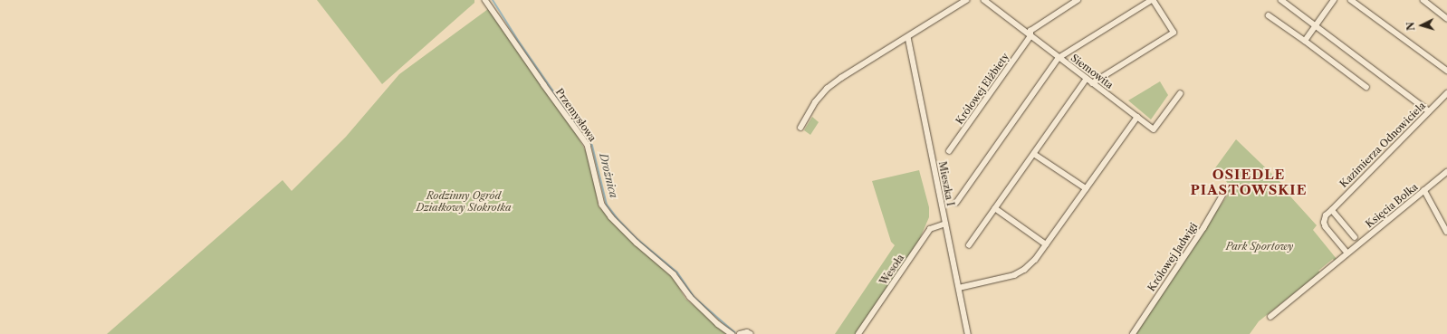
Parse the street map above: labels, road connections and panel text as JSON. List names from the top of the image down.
{
  "streets": {
    "street": [
      "Siemowita",
      "Królowej Elżbiety",
      "Przemysłowa",
      "Kazimierza Odnowiciela",
      "Mieszka I",
      "Księcia Bolka",
      "Królowej Jadwigi",
      "Wesoła"
    ]
  },
  "crossings": [
    ["Siemowita", "Królowej Elżbiety"],
    ["Mieszka I", "Wesoła"]
  ],
  "districts": ["OSIEDLE PIASTOWSKIE"],
  "water": ["Drożnica"],
  "parks": ["Rodzinny Ogród Działkowy Stokrotka", "Park Sportowy"],
  "north": "left"
}
